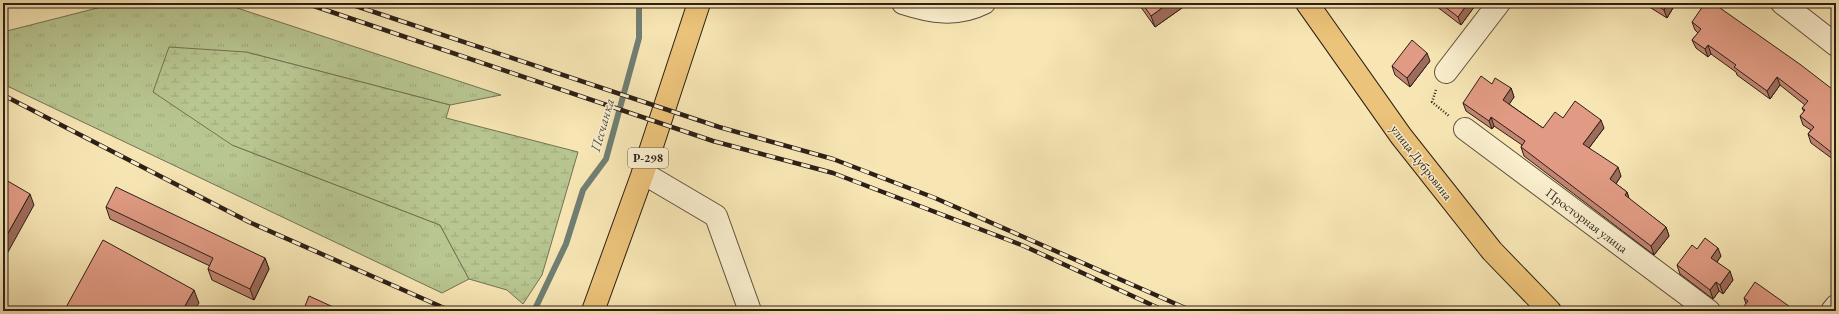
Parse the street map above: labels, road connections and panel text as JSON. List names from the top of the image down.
{
  "streets": {
    "main road": ["Р-298", "улица Дубровина"],
    "street": ["Просторная улица"]
  },
  "water": ["Песчанка"]
}
